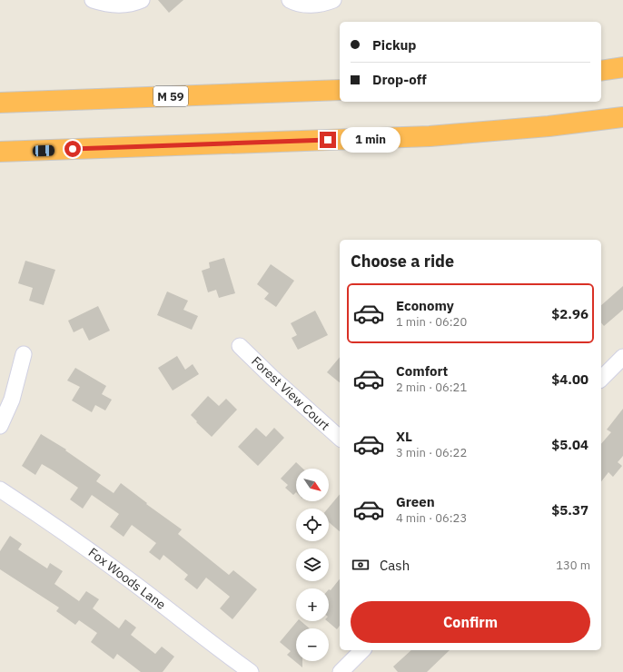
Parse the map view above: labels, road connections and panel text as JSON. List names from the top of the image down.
{
  "streets": {
    "highway": ["M 59"],
    "street": ["Forest View Court", "Fox Woods Lane"]
  },
  "north": "bottom right",
  "page": {
    "banner": ["Pickup", "Drop-off"],
    "bubble": "1 min",
    "heading": "Choose a ride",
    "list": [
      {
        "name": "Economy",
        "note": "1 min · 06:20",
        "value": "$2.96"
      },
      {
        "name": "Comfort",
        "note": "2 min · 06:21",
        "value": "$4.00"
      },
      {
        "name": "XL",
        "note": "3 min · 06:22",
        "value": "$5.04"
      },
      {
        "name": "Green",
        "note": "4 min · 06:23",
        "value": "$5.37"
      }
    ],
    "map_buttons": ["+", "−"],
    "pay": ["Cash", "130 m"],
    "buttons": "Confirm"
  }
}
